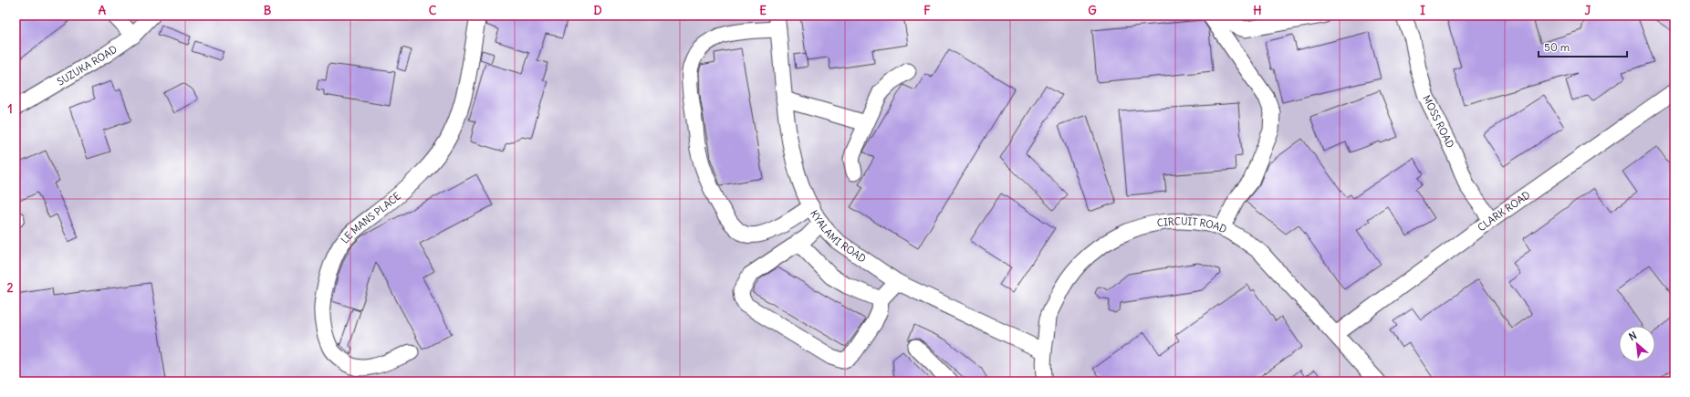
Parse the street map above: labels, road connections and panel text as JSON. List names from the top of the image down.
{
  "streets": {
    "lane": [
      "SUZUKA ROAD",
      "MOSS ROAD",
      "CLARK ROAD",
      "LE MANS PLACE",
      "CIRCUIT ROAD",
      "KYALAMI ROAD"
    ]
  },
  "crossings": [
    ["MOSS ROAD", "CLARK ROAD"],
    ["CLARK ROAD", "CIRCUIT ROAD"],
    ["CIRCUIT ROAD", "KYALAMI ROAD"]
  ],
  "scale_bar": "50 m",
  "north": "top left",
  "grid": {
    "columns": [
      "A",
      "B",
      "C",
      "D",
      "E",
      "F",
      "G",
      "H",
      "I",
      "J"
    ],
    "rows": ["1", "2"]
  }
}
